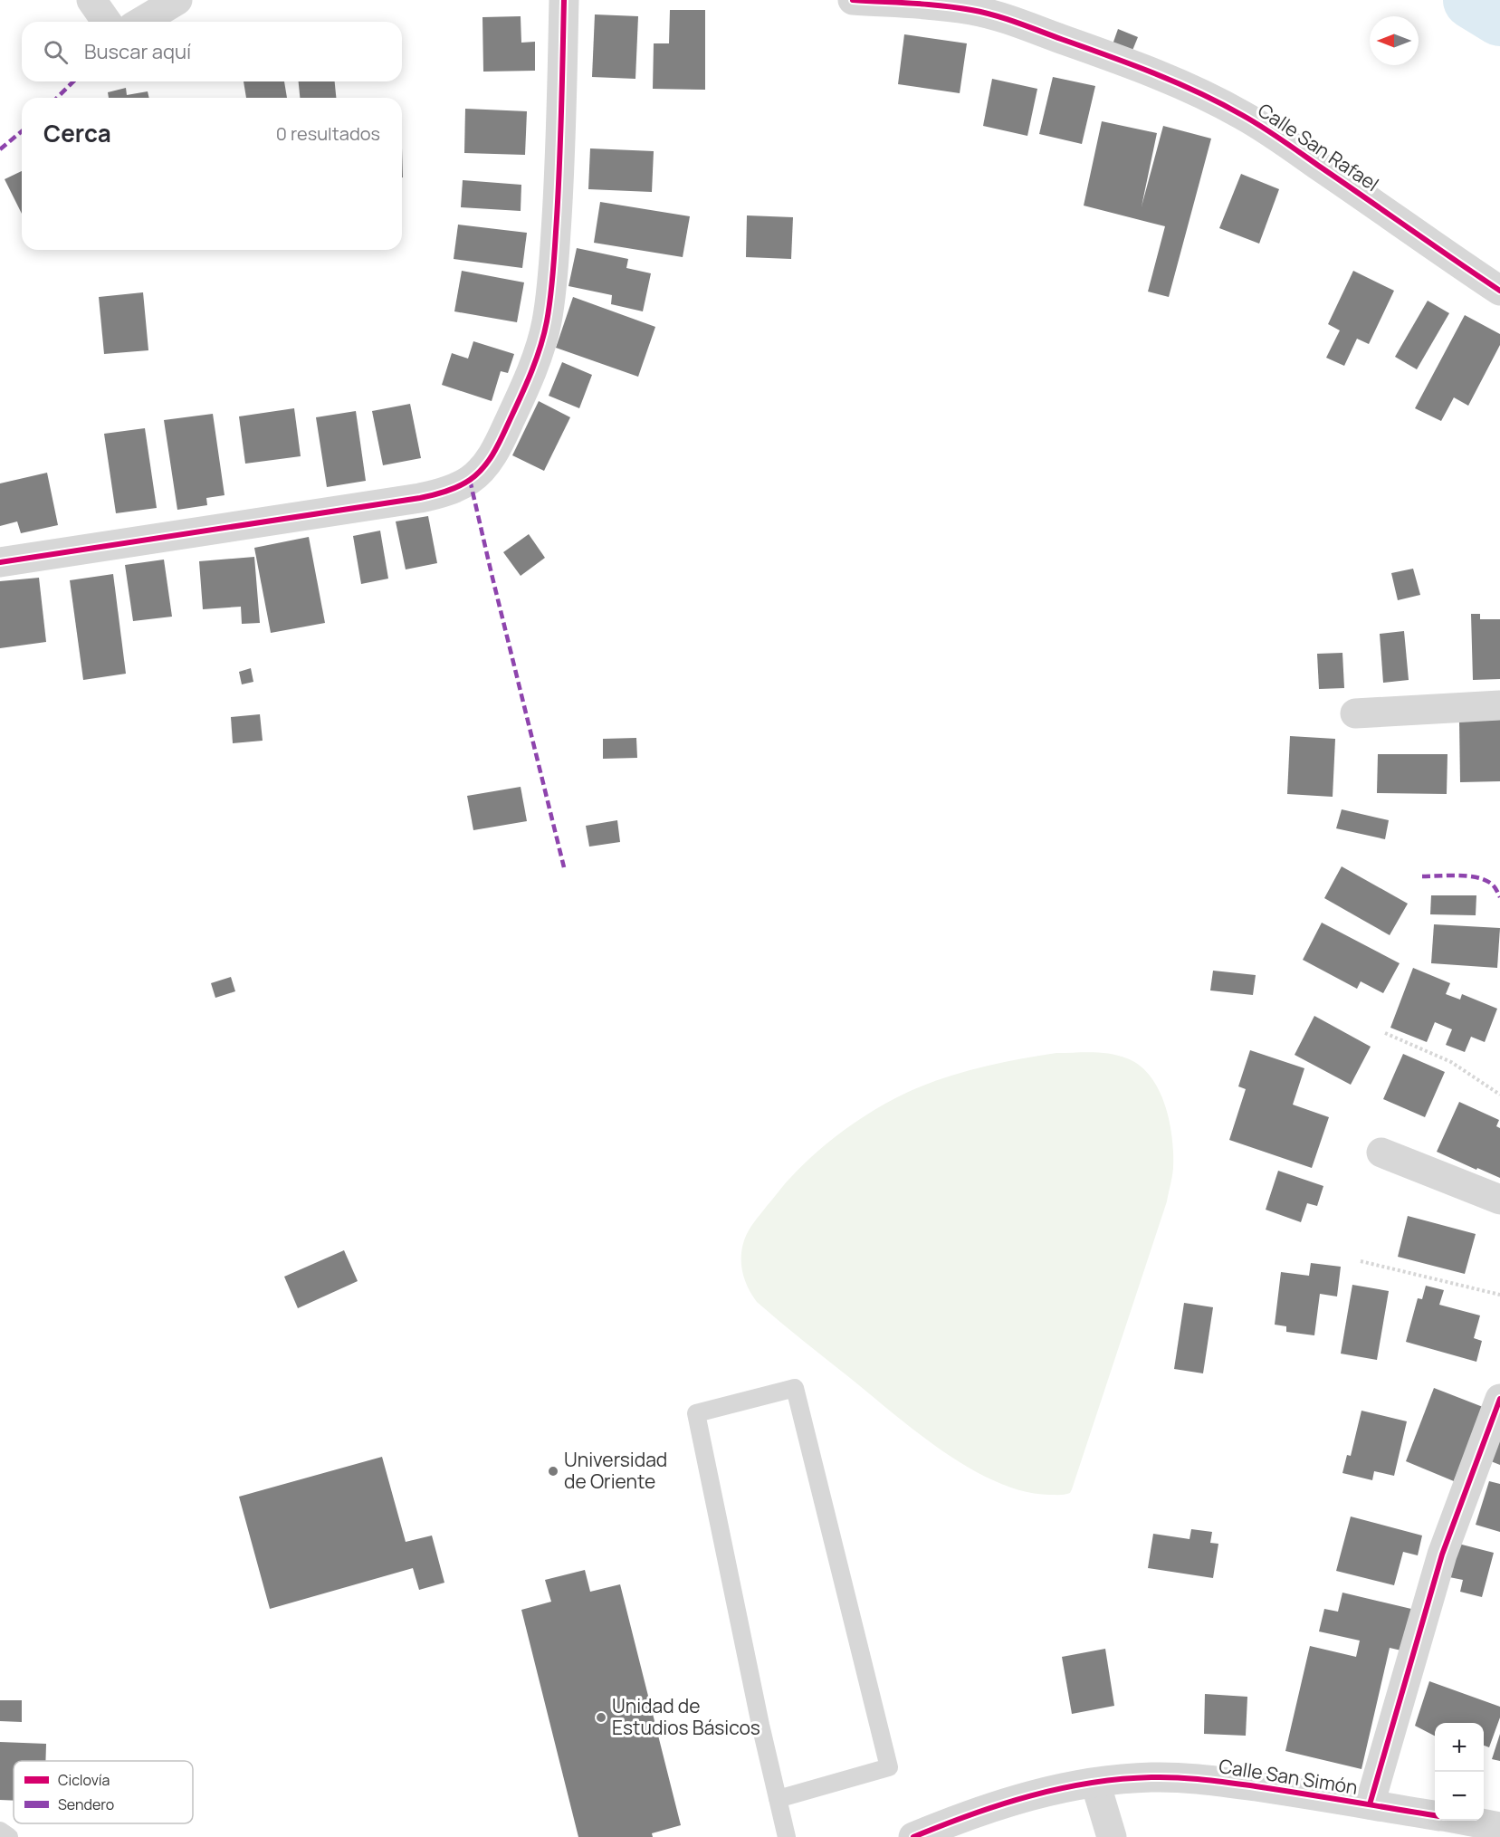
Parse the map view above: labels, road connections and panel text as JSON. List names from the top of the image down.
{
  "streets": {
    "street": ["Calle San Rafael", "Calle San Simón"]
  },
  "places": ["Universidad de Oriente", "Unidad de Estudios Básicos"],
  "legend": ["Ciclovía", "Sendero"],
  "north": "left",
  "page": {
    "search": "Buscar aquí",
    "heading": ["Cerca", "0 resultados"],
    "map_buttons": ["+", "−"]
  }
}
